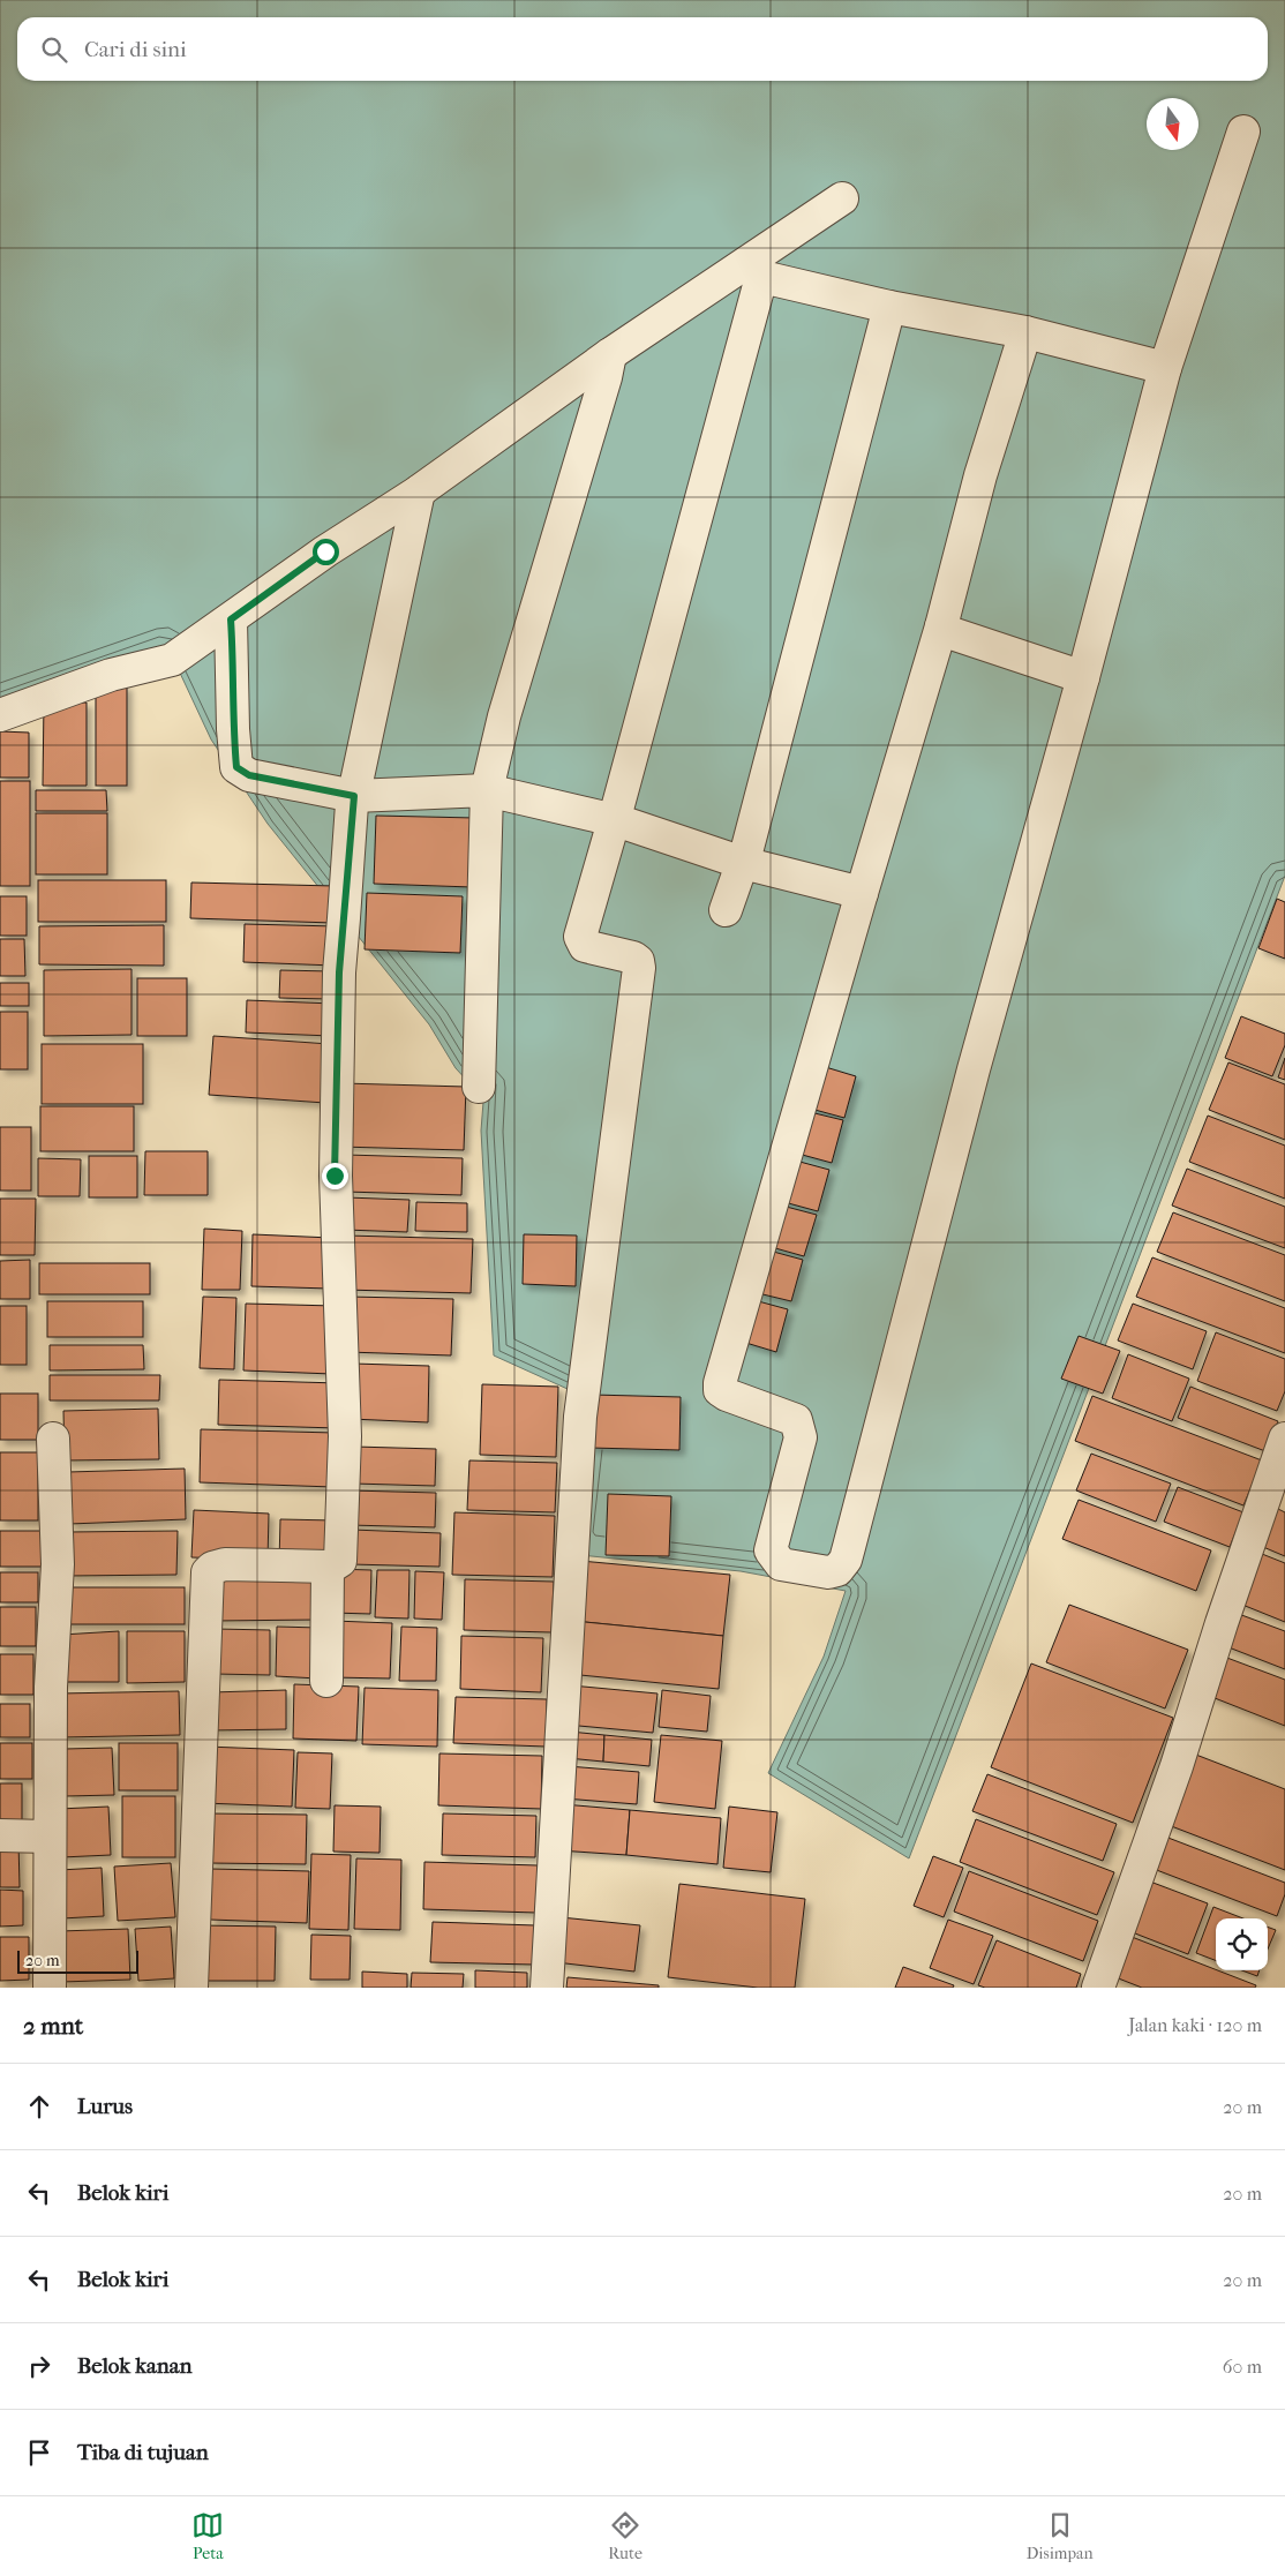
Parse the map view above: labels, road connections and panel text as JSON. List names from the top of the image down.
{
  "scale_bar": "20 m",
  "north": "bottom",
  "page": {
    "search": "Cari di sini",
    "scale": "20 m",
    "heading": ["2 mnt", "Jalan kaki · 120 m"],
    "list": [
      ["Lurus", "20 m"],
      ["Belok kiri", "20 m"],
      ["Belok kiri", "20 m"],
      ["Belok kanan", "60 m"],
      "Tiba di tujuan"
    ],
    "nav": ["Peta", "Rute", "Disimpan"]
  }
}
